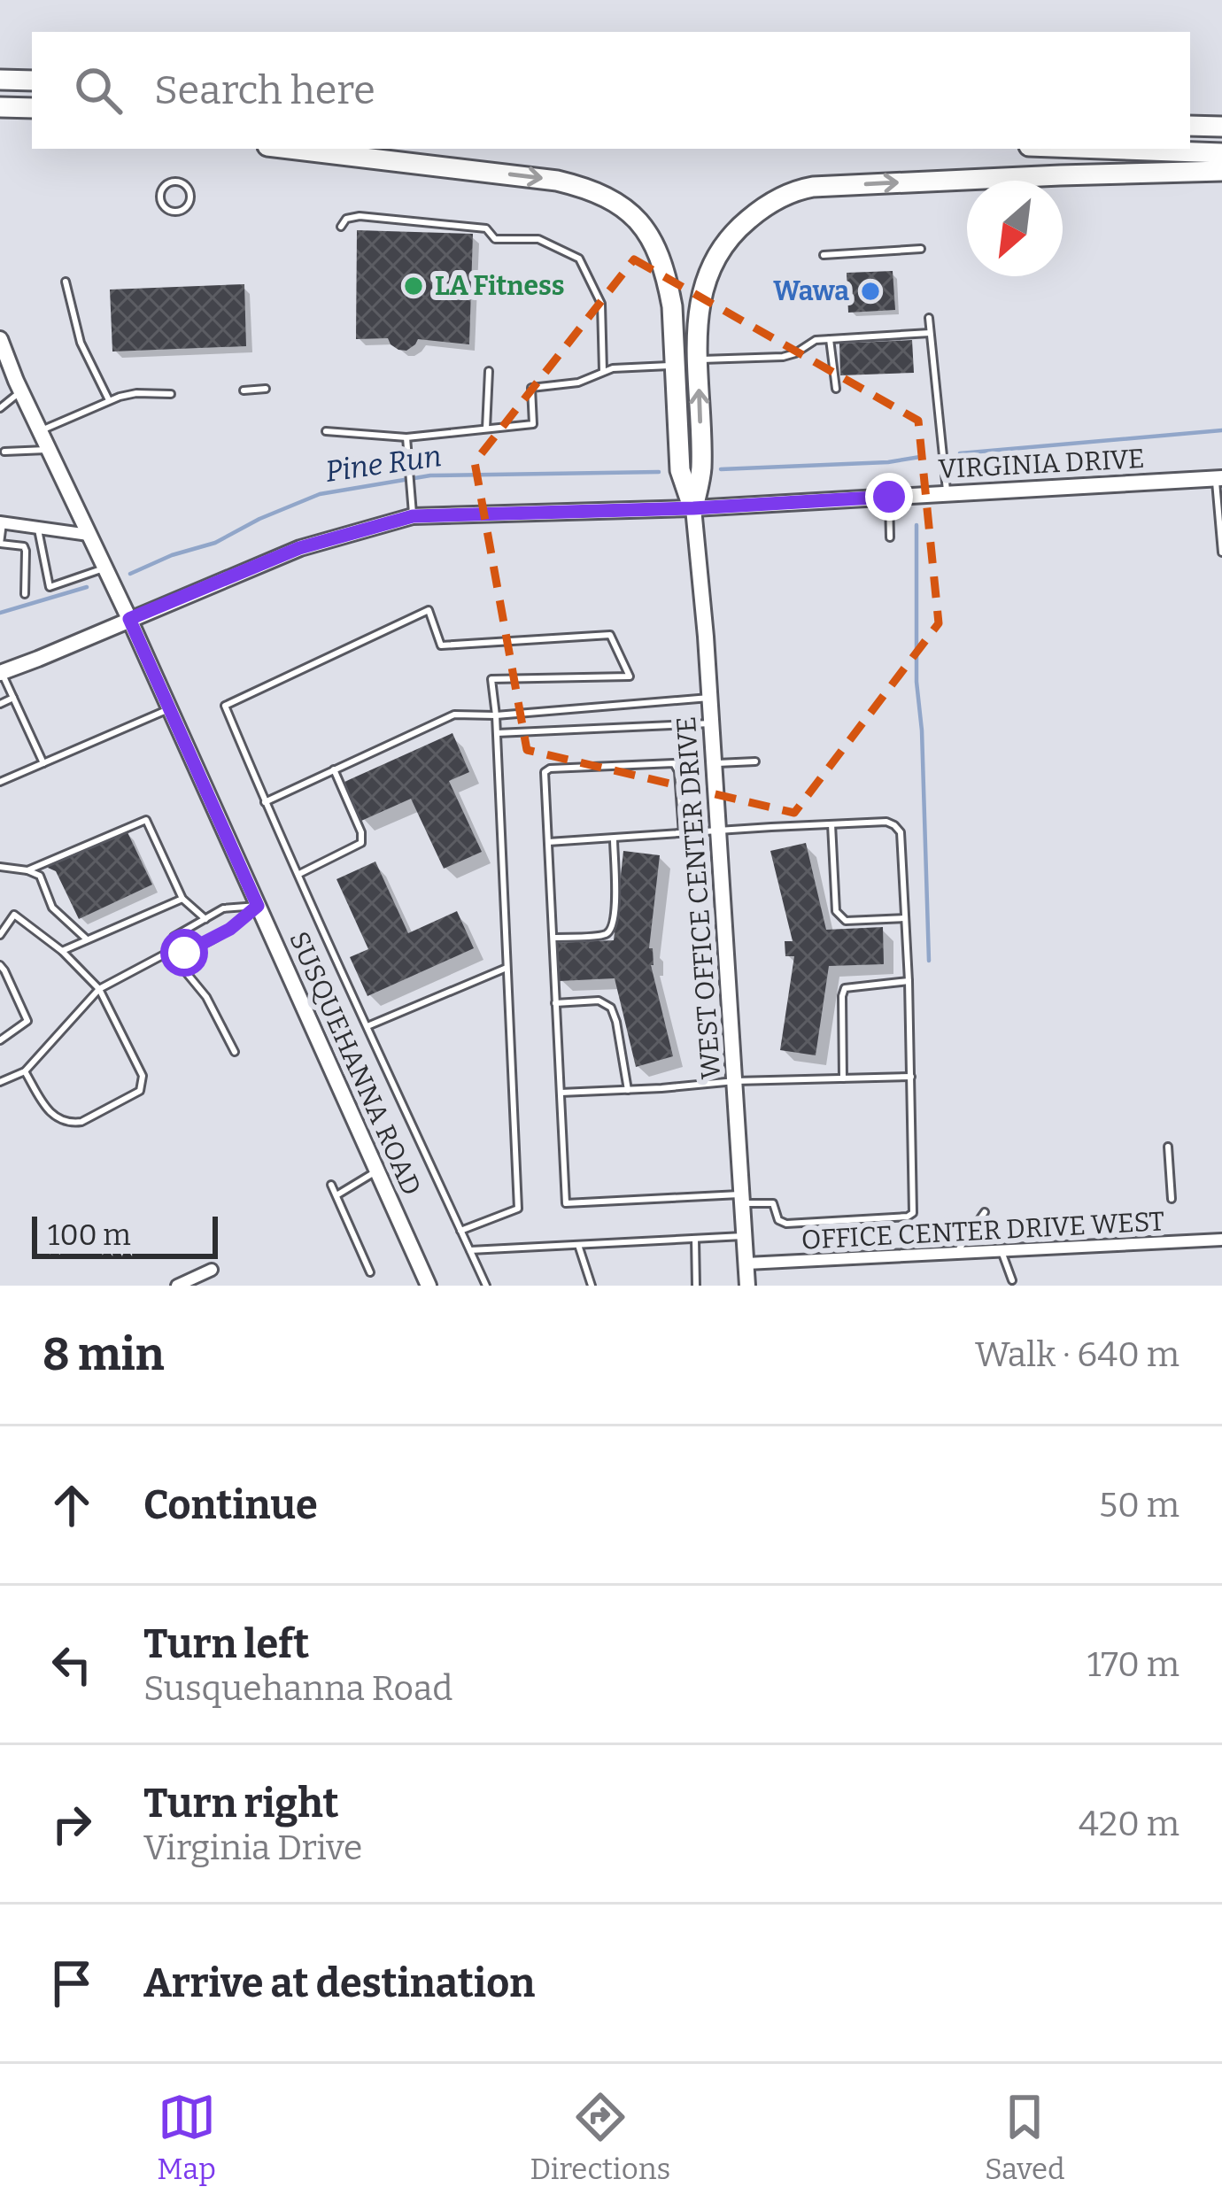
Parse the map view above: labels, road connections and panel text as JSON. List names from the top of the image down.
{
  "streets": {
    "main road": ["VIRGINIA DRIVE", "WEST OFFICE CENTER DRIVE", "SUSQUEHANNA ROAD"],
    "street": ["OFFICE CENTER DRIVE WEST"]
  },
  "crossings": [
    ["VIRGINIA DRIVE", "WEST OFFICE CENTER DRIVE"],
    ["VIRGINIA DRIVE", "SUSQUEHANNA ROAD"],
    ["WEST OFFICE CENTER DRIVE", "OFFICE CENTER DRIVE WEST"]
  ],
  "water": ["Pine Run"],
  "places": ["LA Fitness", "Wawa"],
  "scale_bar": "100 m",
  "north": "bottom left",
  "page": {
    "search": "Search here",
    "scale": "100 m",
    "heading": ["8 min", "Walk · 640 m"],
    "list": [
      ["Continue", "50 m"],
      ["Turn left", "Susquehanna Road", "170 m"],
      ["Turn right", "Virginia Drive", "420 m"],
      "Arrive at destination"
    ],
    "nav": ["Map", "Directions", "Saved"]
  }
}
